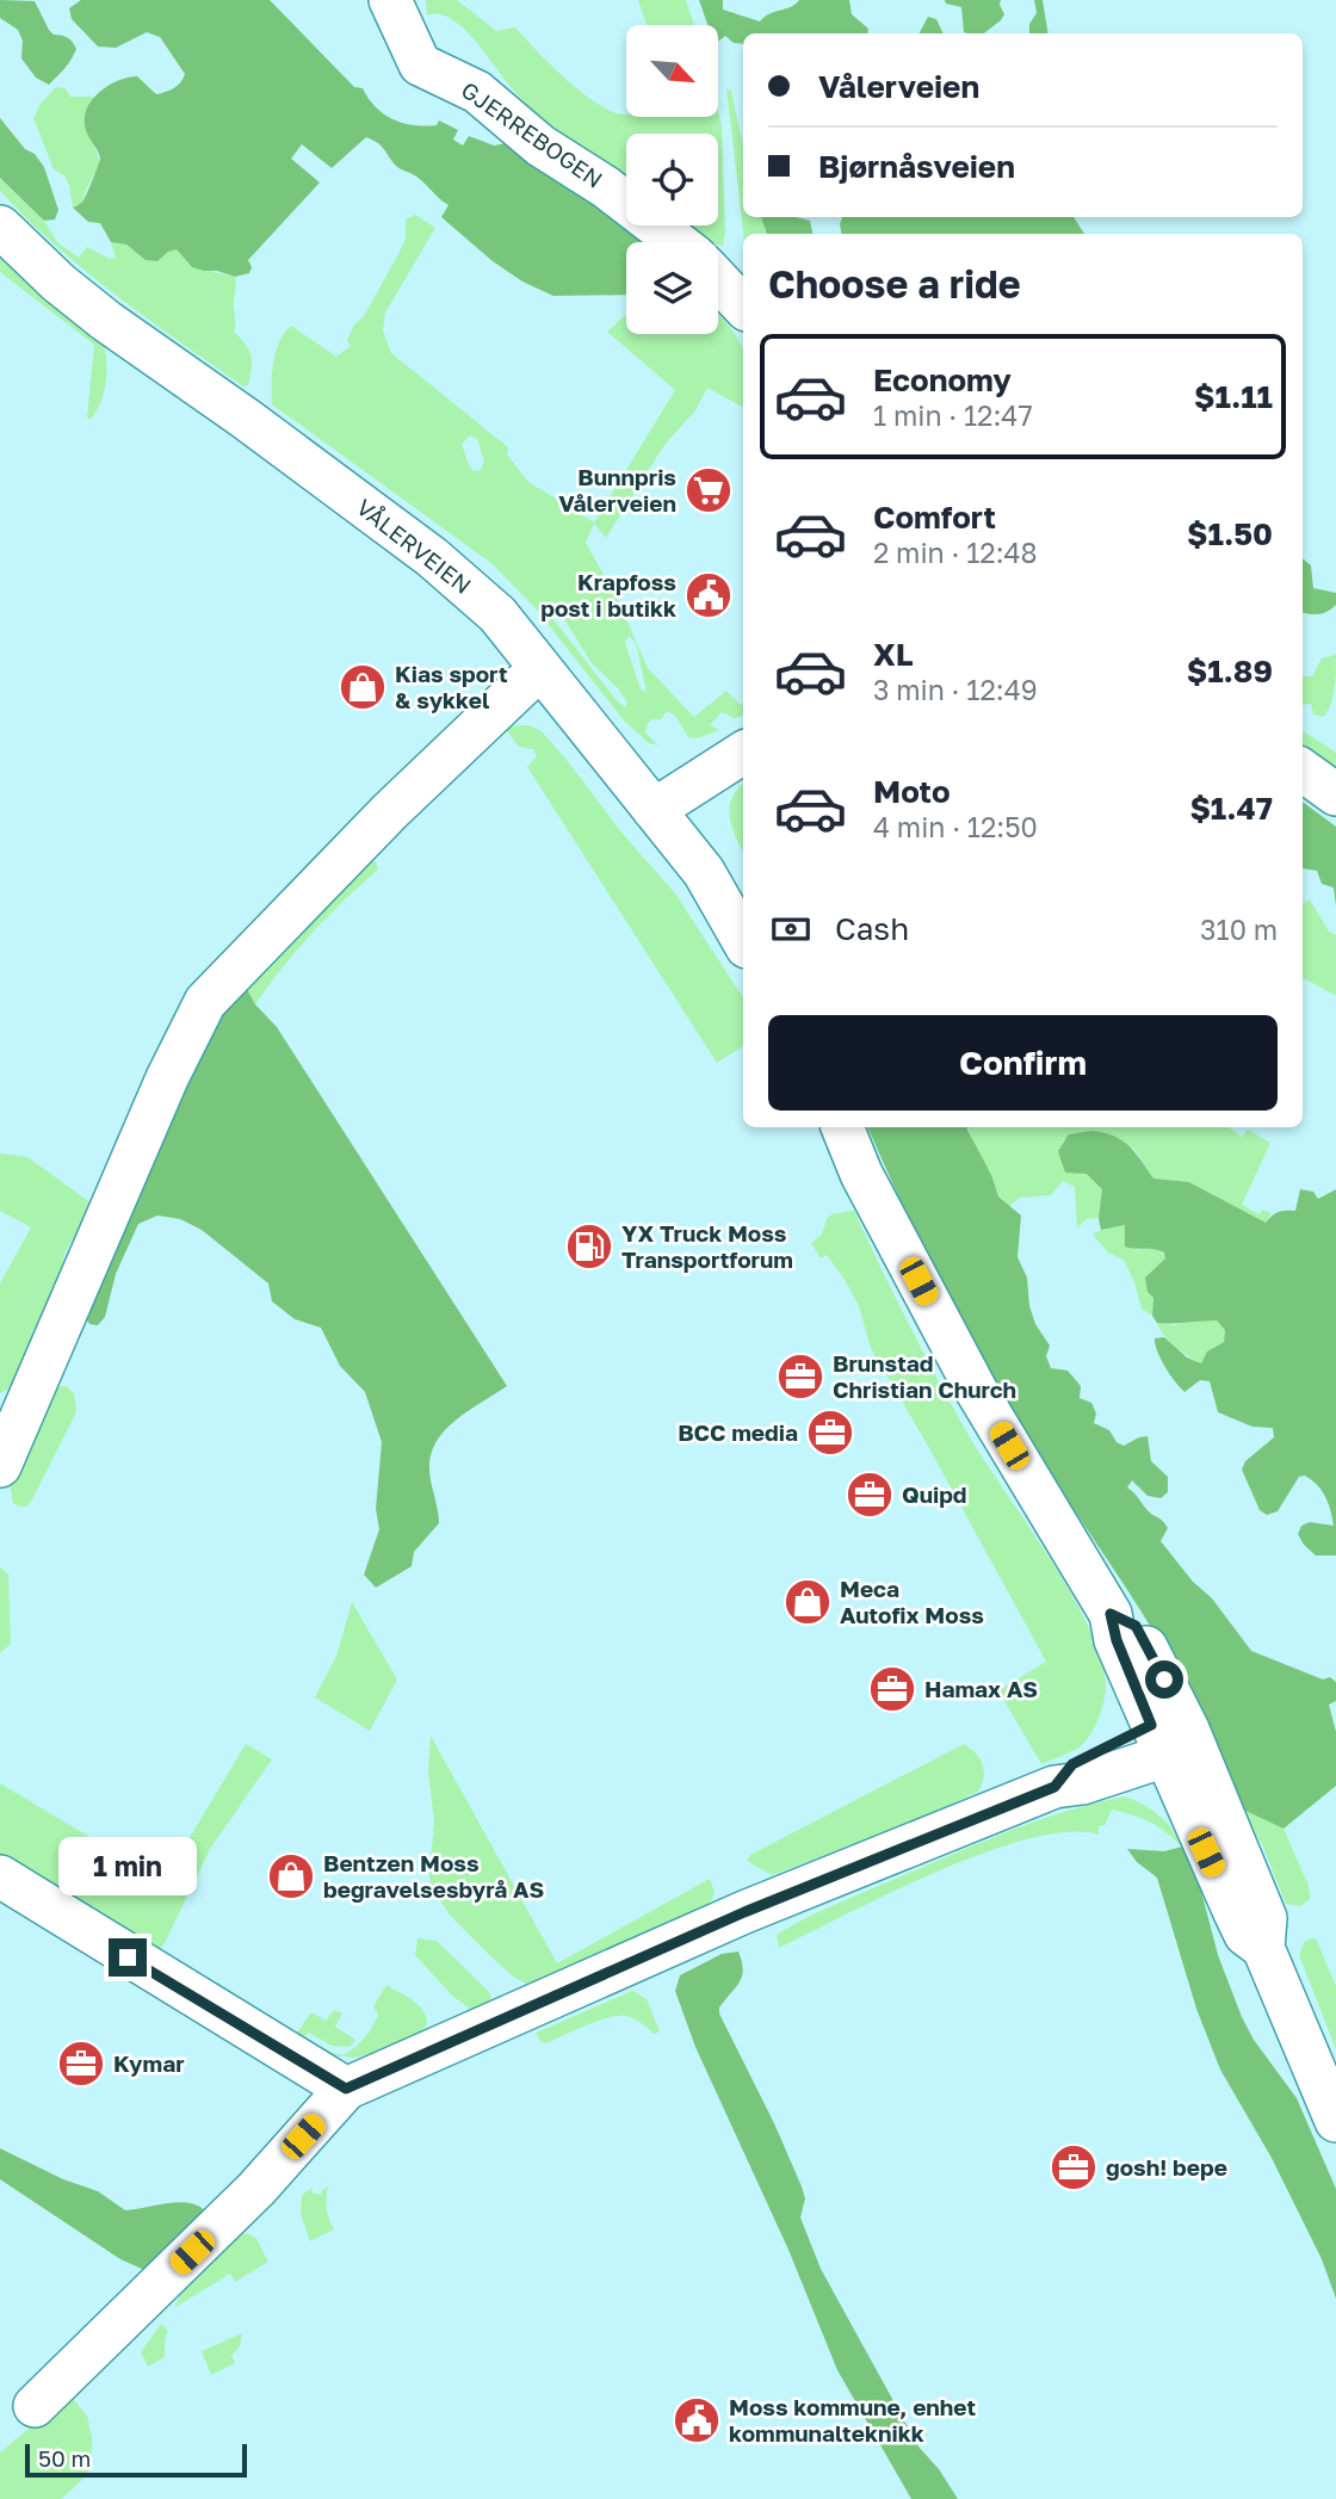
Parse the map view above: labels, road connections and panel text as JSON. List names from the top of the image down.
{
  "streets": {
    "street": ["GJERREBOGEN", "VÅLERVEIEN"]
  },
  "places": {
    "supermarket": ["Bunnpris Vålerveien"],
    "public building": ["Krapfoss post i butikk", "Moss kommune, enhet kommunalteknikk"],
    "shop": ["Kias sport & sykkel", "Meca Autofix Moss", "Bentzen Moss begravelsesbyrå AS"],
    "fuel station": ["YX Truck Moss Transportforum"],
    "office": [
      "Brunstad Christian Church",
      "BCC media",
      "Quipd",
      "Hamax AS",
      "Kymar",
      "gosh! bepe"
    ]
  },
  "scale_bar": "50 m",
  "north": "bottom right",
  "page": {
    "banner": ["Vålerveien", "Bjørnåsveien"],
    "heading": "Choose a ride",
    "list": [
      {
        "name": "Economy",
        "note": "1 min · 12:47",
        "value": "$1.11"
      },
      {
        "name": "Comfort",
        "note": "2 min · 12:48",
        "value": "$1.50"
      },
      {
        "name": "XL",
        "note": "3 min · 12:49",
        "value": "$1.89"
      },
      {
        "name": "Moto",
        "note": "4 min · 12:50",
        "value": "$1.47"
      }
    ],
    "pay": ["Cash", "310 m"],
    "buttons": "Confirm",
    "bubble": "1 min",
    "scale": "50 m"
  }
}
